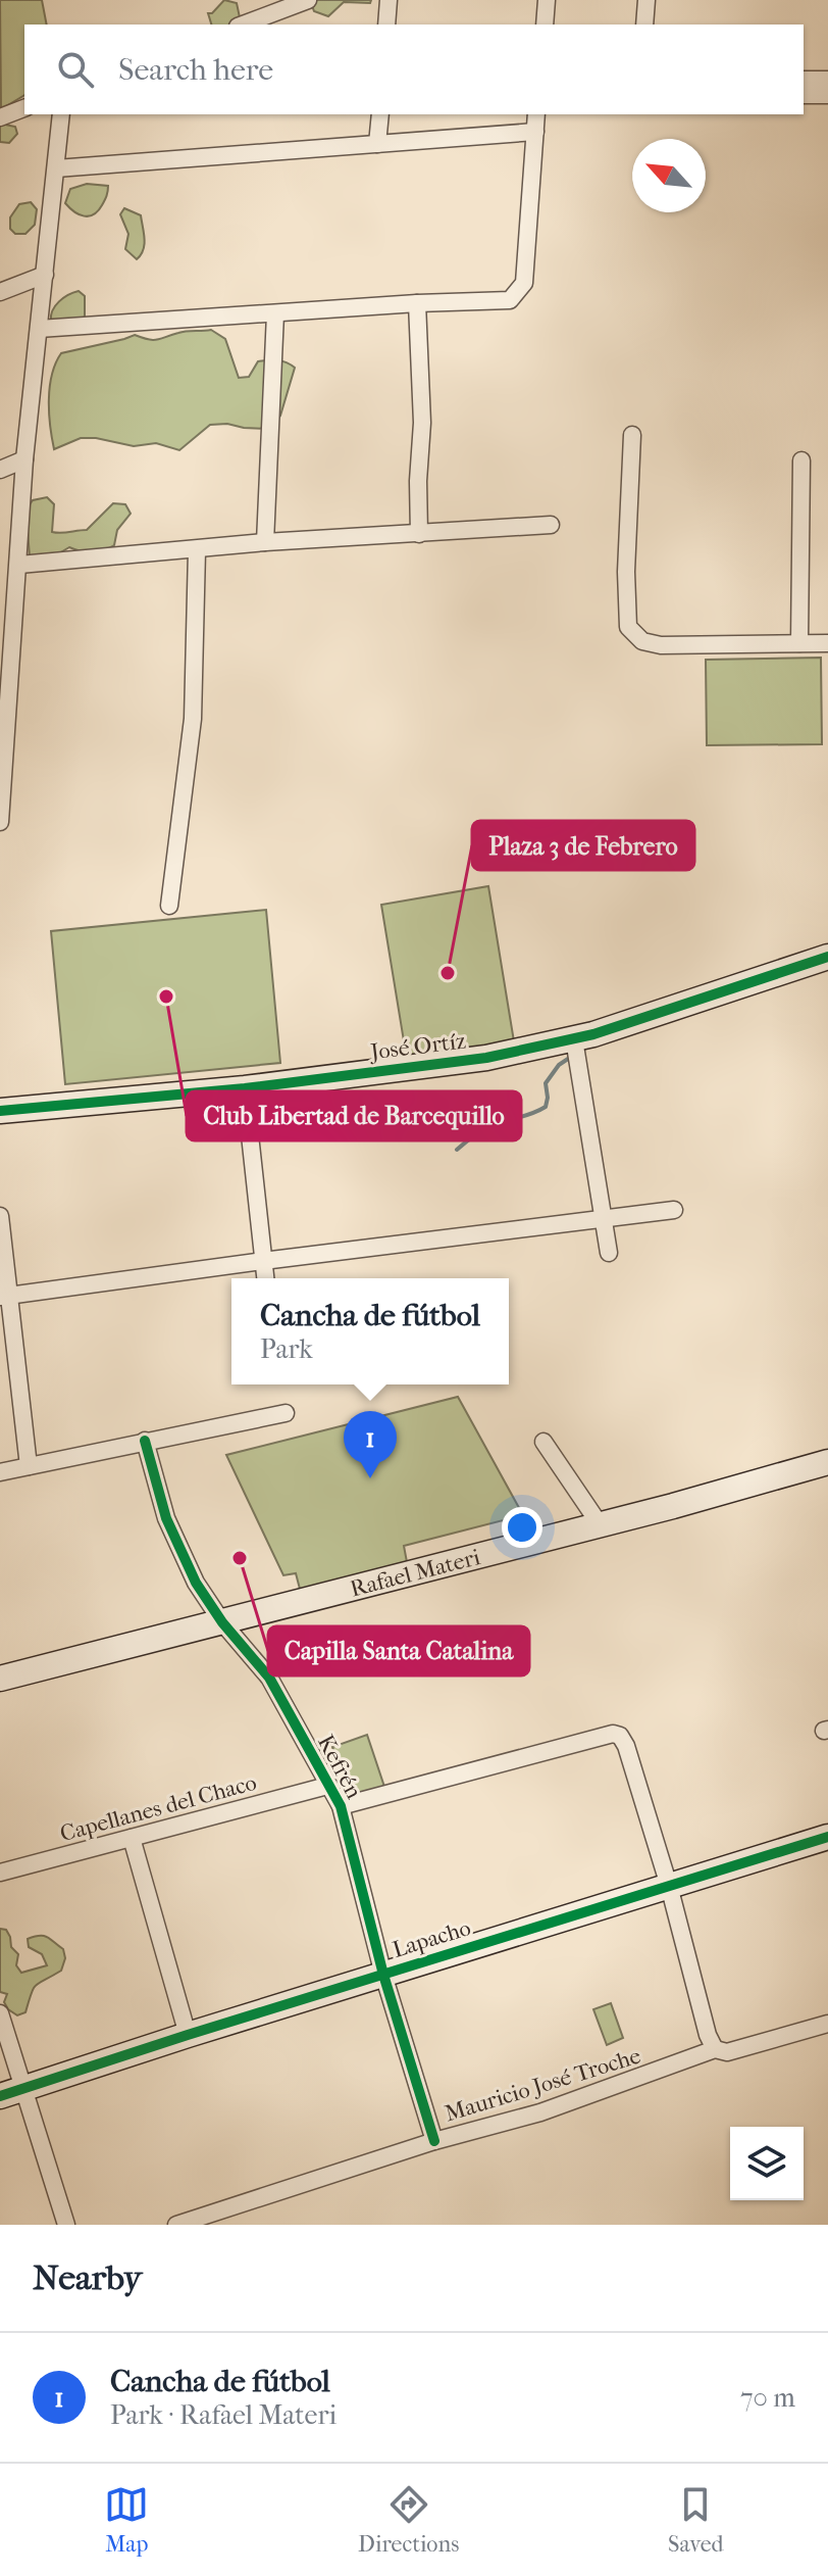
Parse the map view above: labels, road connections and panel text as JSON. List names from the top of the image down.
{
  "streets": {
    "street": [
      "José Ortíz",
      "Rafael Materi",
      "Kefrén",
      "Capellanes del Chaco",
      "Lapacho",
      "Mauricio José Troche"
    ]
  },
  "crossings": [
    ["Rafael Materi", "Kefrén"],
    ["Kefrén", "Capellanes del Chaco"],
    ["Kefrén", "Lapacho"],
    ["Kefrén", "Mauricio José Troche"]
  ],
  "places": ["Plaza 3 de Febrero", "Club Libertad de Barcequillo", "Capilla Santa Catalina"],
  "north": "top left",
  "page": {
    "search": "Search here",
    "popup": ["Cancha de fútbol", "Park"],
    "pins": "1",
    "heading": "Nearby",
    "list": [
      {
        "mark": "1",
        "name": "Cancha de fútbol",
        "note": "Park · Rafael Materi",
        "value": "70 m"
      }
    ],
    "nav": ["Map", "Directions", "Saved"]
  }
}
